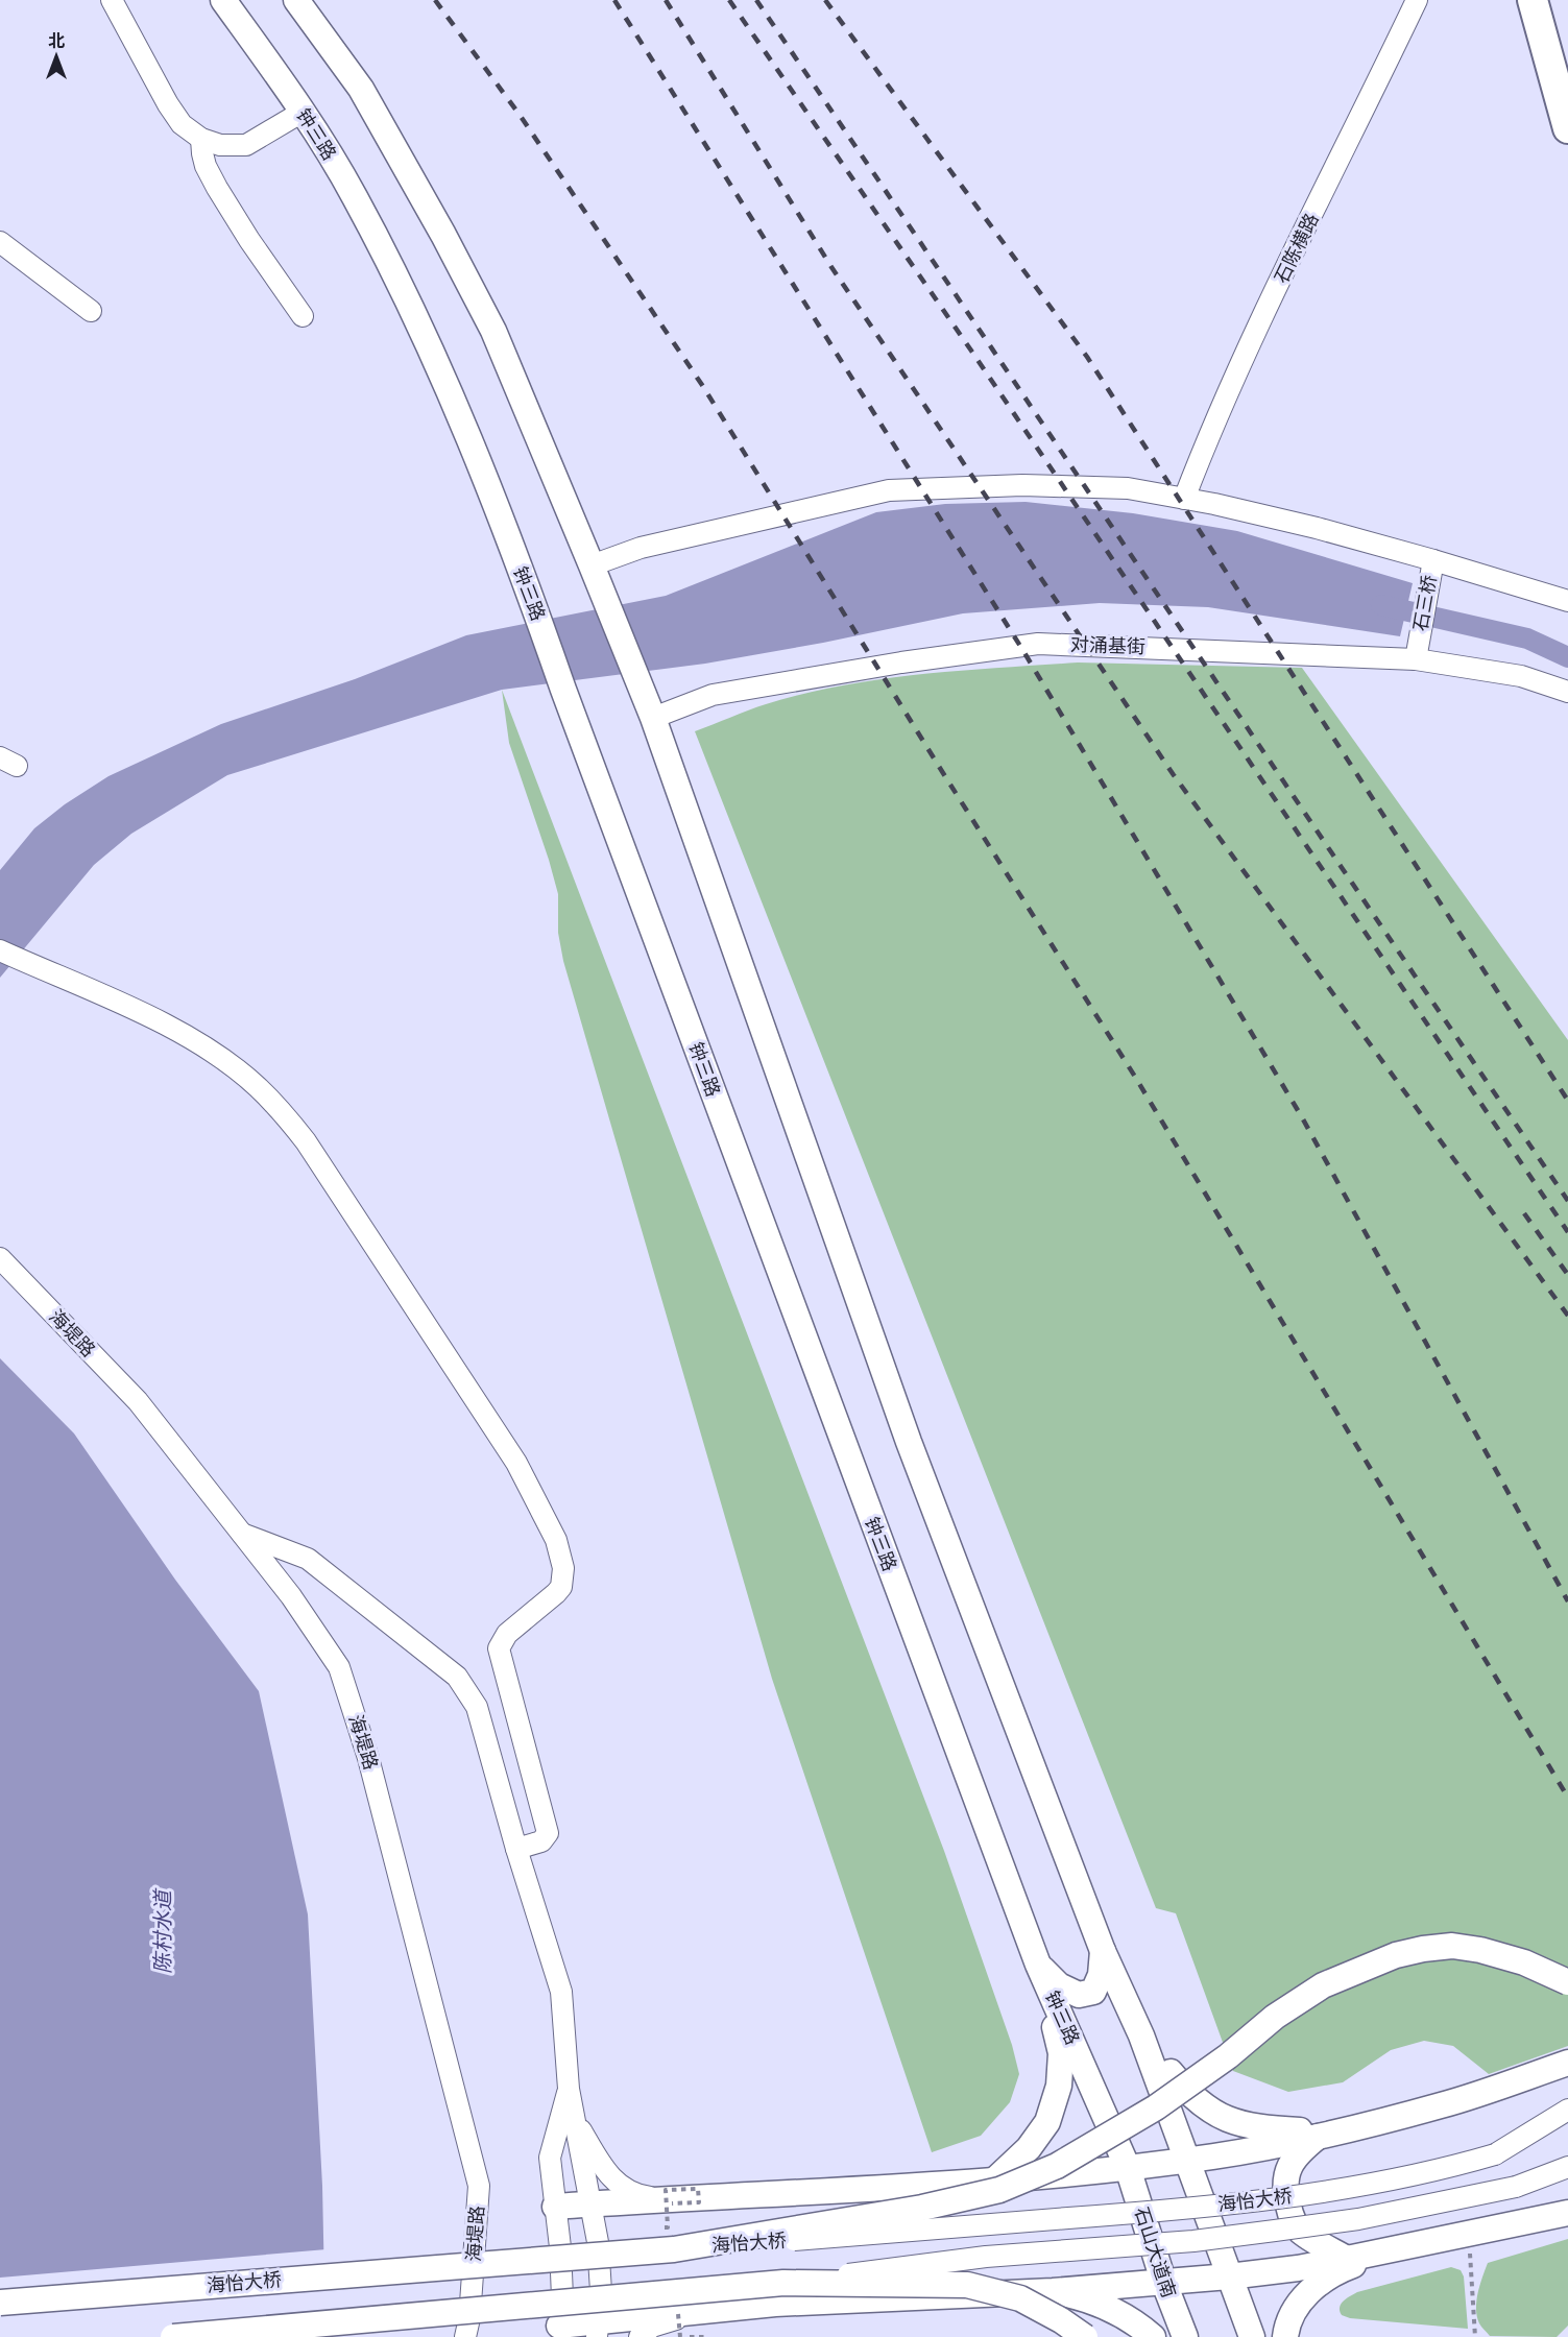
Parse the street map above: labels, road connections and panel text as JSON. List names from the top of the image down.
{
  "streets": {
    "main road": ["钟三路", "海怡大桥", "石山大道南"],
    "street": [
      "石陈横路",
      "石三桥",
      "对涌基街",
      "海堤路"
    ]
  },
  "crossings": [
    ["钟三路", "石山大道南"],
    ["石三桥", "对涌基街"]
  ],
  "water": ["陈村水道"],
  "north": "top"
}
